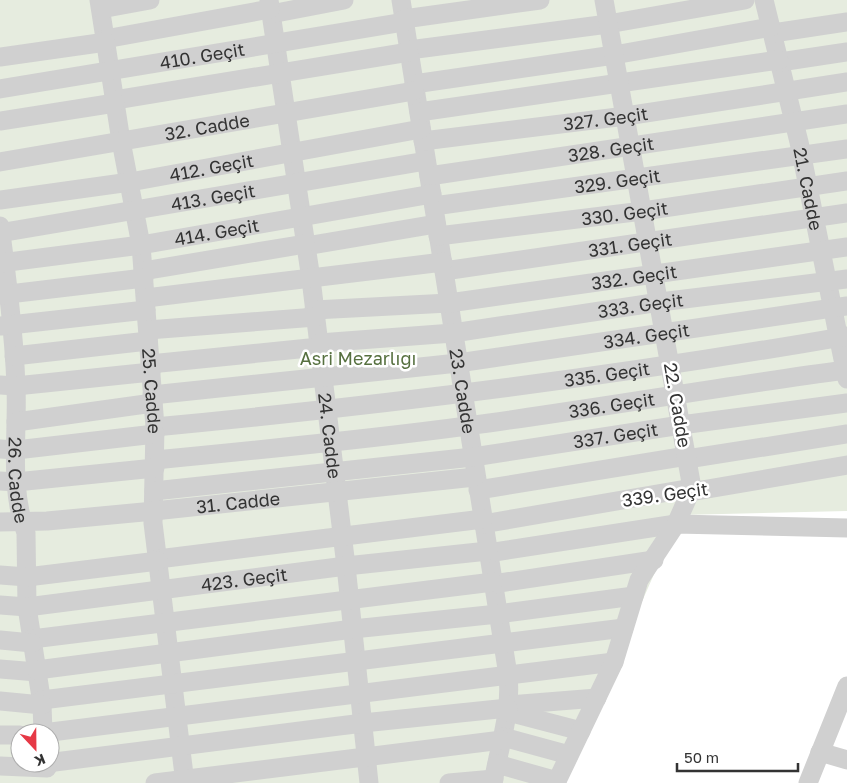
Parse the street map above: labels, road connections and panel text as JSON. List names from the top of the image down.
{
  "streets": {
    "street": [
      "410. Geçit",
      "327. Geçit",
      "32. Cadde",
      "328. Geçit",
      "412. Geçit",
      "329. Geçit",
      "21. Cadde",
      "413. Geçit",
      "330. Geçit",
      "414. Geçit",
      "331. Geçit",
      "332. Geçit",
      "333. Geçit",
      "334. Geçit",
      "335. Geçit",
      "25. Cadde",
      "23. Cadde",
      "336. Geçit",
      "22. Cadde",
      "337. Geçit",
      "24. Cadde",
      "26. Cadde",
      "339. Geçit",
      "31. Cadde",
      "423. Geçit"
    ]
  },
  "crossings": [
    ["410. Geçit", "25. Cadde"],
    ["410. Geçit", "23. Cadde"],
    ["410. Geçit", "24. Cadde"],
    ["327. Geçit", "412. Geçit"],
    ["327. Geçit", "21. Cadde"],
    ["327. Geçit", "23. Cadde"],
    ["327. Geçit", "22. Cadde"],
    ["32. Cadde", "21. Cadde"],
    ["32. Cadde", "25. Cadde"],
    ["32. Cadde", "23. Cadde"],
    ["32. Cadde", "22. Cadde"],
    ["32. Cadde", "24. Cadde"],
    ["328. Geçit", "21. Cadde"],
    ["328. Geçit", "413. Geçit"],
    ["328. Geçit", "23. Cadde"],
    ["328. Geçit", "22. Cadde"],
    ["412. Geçit", "25. Cadde"],
    ["412. Geçit", "23. Cadde"],
    ["412. Geçit", "24. Cadde"],
    ["329. Geçit", "21. Cadde"],
    ["329. Geçit", "330. Geçit"],
    ["329. Geçit", "414. Geçit"],
    ["329. Geçit", "23. Cadde"],
    ["329. Geçit", "22. Cadde"],
    ["21. Cadde", "330. Geçit"],
    ["21. Cadde", "331. Geçit"],
    ["21. Cadde", "332. Geçit"],
    ["21. Cadde", "333. Geçit"],
    ["21. Cadde", "334. Geçit"],
    ["21. Cadde", "335. Geçit"],
    ["21. Cadde", "336. Geçit"],
    ["413. Geçit", "25. Cadde"],
    ["413. Geçit", "23. Cadde"],
    ["413. Geçit", "24. Cadde"],
    ["413. Geçit", "26. Cadde"],
    ["330. Geçit", "414. Geçit"],
    ["330. Geçit", "23. Cadde"],
    ["330. Geçit", "22. Cadde"],
    ["414. Geçit", "25. Cadde"],
    ["414. Geçit", "23. Cadde"],
    ["414. Geçit", "24. Cadde"],
    ["414. Geçit", "26. Cadde"],
    ["331. Geçit", "25. Cadde"],
    ["331. Geçit", "23. Cadde"],
    ["331. Geçit", "22. Cadde"],
    ["331. Geçit", "24. Cadde"],
    ["331. Geçit", "26. Cadde"],
    ["332. Geçit", "25. Cadde"],
    ["332. Geçit", "23. Cadde"],
    ["332. Geçit", "22. Cadde"],
    ["332. Geçit", "24. Cadde"],
    ["332. Geçit", "26. Cadde"],
    ["333. Geçit", "25. Cadde"],
    ["333. Geçit", "23. Cadde"],
    ["333. Geçit", "22. Cadde"],
    ["333. Geçit", "24. Cadde"],
    ["333. Geçit", "26. Cadde"],
    ["334. Geçit", "25. Cadde"],
    ["334. Geçit", "23. Cadde"],
    ["334. Geçit", "22. Cadde"],
    ["334. Geçit", "24. Cadde"],
    ["334. Geçit", "26. Cadde"],
    ["335. Geçit", "25. Cadde"],
    ["335. Geçit", "23. Cadde"],
    ["335. Geçit", "22. Cadde"],
    ["335. Geçit", "24. Cadde"],
    ["335. Geçit", "26. Cadde"],
    ["25. Cadde", "336. Geçit"],
    ["25. Cadde", "337. Geçit"],
    ["25. Cadde", "339. Geçit"],
    ["25. Cadde", "31. Cadde"],
    ["25. Cadde", "423. Geçit"],
    ["23. Cadde", "336. Geçit"],
    ["23. Cadde", "337. Geçit"],
    ["23. Cadde", "339. Geçit"],
    ["23. Cadde", "31. Cadde"],
    ["23. Cadde", "423. Geçit"],
    ["336. Geçit", "22. Cadde"],
    ["336. Geçit", "24. Cadde"],
    ["336. Geçit", "26. Cadde"],
    ["22. Cadde", "337. Geçit"],
    ["22. Cadde", "339. Geçit"],
    ["22. Cadde", "31. Cadde"],
    ["337. Geçit", "24. Cadde"],
    ["24. Cadde", "339. Geçit"],
    ["24. Cadde", "31. Cadde"],
    ["24. Cadde", "423. Geçit"],
    ["26. Cadde", "339. Geçit"],
    ["26. Cadde", "31. Cadde"],
    ["26. Cadde", "423. Geçit"]
  ],
  "parks": ["Asri Mezarlığı"],
  "scale_bar": "50 m",
  "north": "bottom"
}
